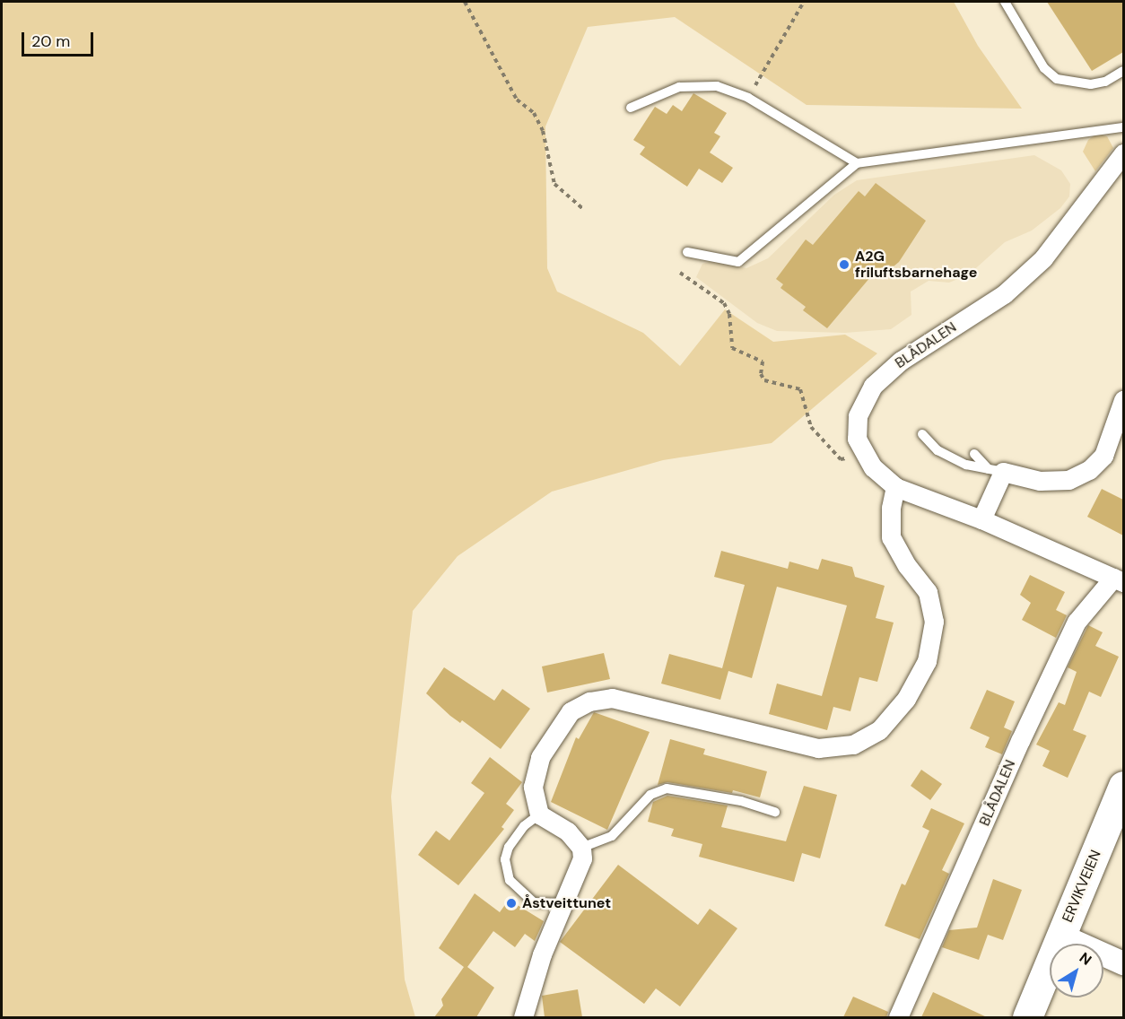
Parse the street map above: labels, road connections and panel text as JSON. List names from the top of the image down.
{
  "streets": {
    "main road": ["ERVIKVEIEN"],
    "street": ["BLÅDALEN"]
  },
  "places": ["A2G friluftsbarnehage", "Åstveittunet"],
  "scale_bar": "20 m",
  "north": "top right"
}
